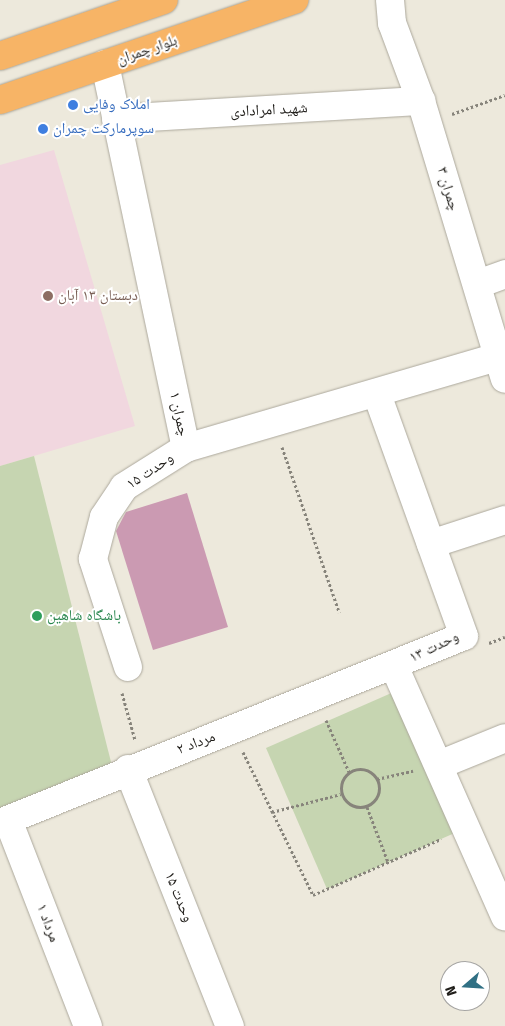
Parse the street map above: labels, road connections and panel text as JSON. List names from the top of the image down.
{
  "streets": {
    "main road": ["بلوار چمران"],
    "street": [
      "شهید امرادادی",
      "چمران ۳",
      "چمران ۱",
      "وحدت ۱۵",
      "وحدت ۱۳",
      "مرداد ۲",
      "مرداد ۱"
    ]
  },
  "crossings": [
    ["بلوار چمران", "چمران ۱"],
    ["شهید امرادادی", "چمران ۳"],
    ["شهید امرادادی", "چمران ۱"],
    ["چمران ۳", "چمران ۱"],
    ["چمران ۱", "وحدت ۱۵"],
    ["چمران ۱", "وحدت ۱۳"],
    ["وحدت ۱۵", "مرداد ۲"],
    ["وحدت ۱۳", "مرداد ۲"],
    ["مرداد ۲", "مرداد ۱"]
  ],
  "places": [
    "املاک وفایی",
    "سوپرمارکت چمران",
    "دبستان ۱۳ آبان",
    "باشگاه شاهین"
  ],
  "north": "left"
}
